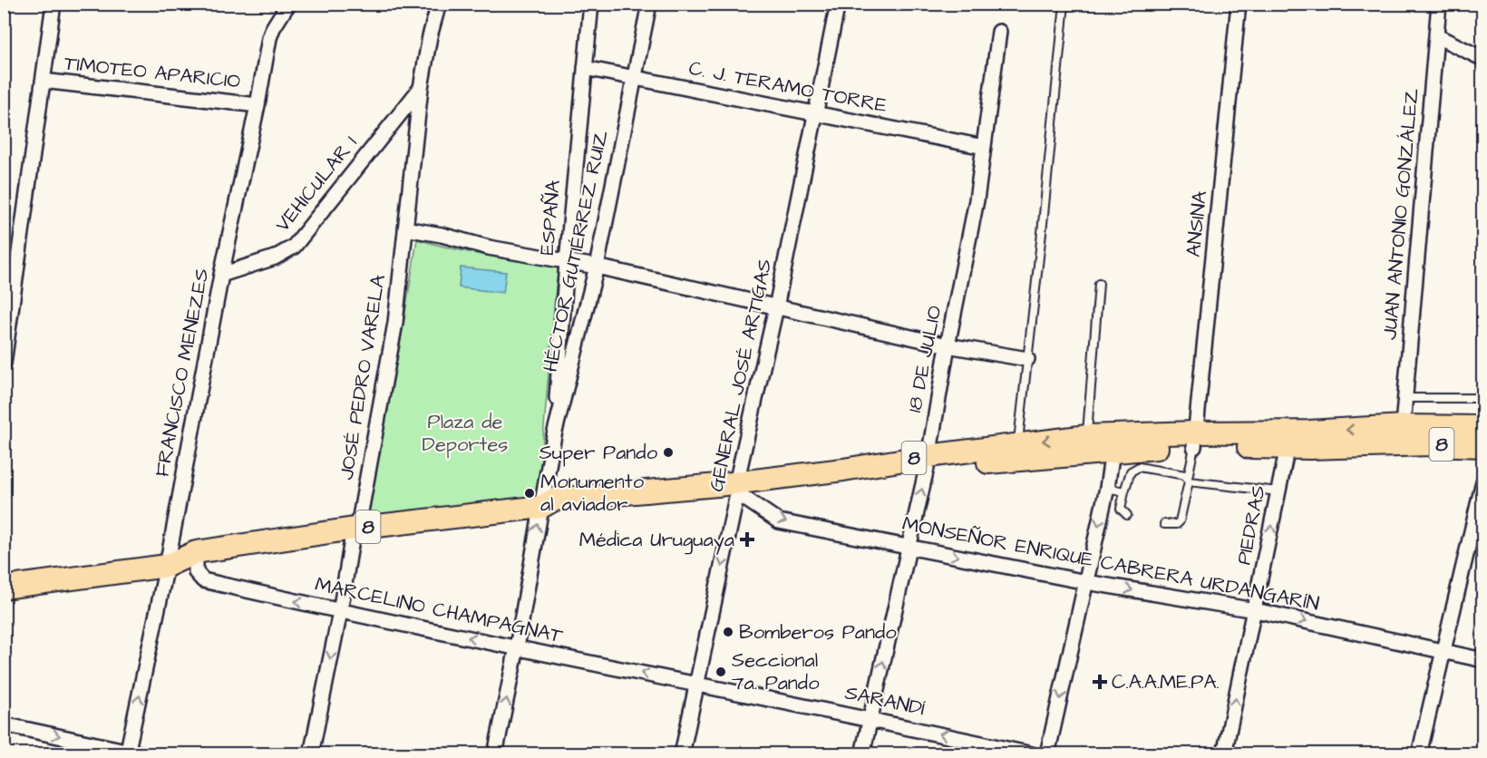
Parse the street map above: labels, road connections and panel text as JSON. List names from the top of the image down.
{
  "streets": {
    "highway": ["8"],
    "street": [
      "TIMOTEO APARICIO",
      "C. J. TERAMO TORRE",
      "VEHICULAR 1",
      "JUAN ANTONIO GONZÁLEZ",
      "ESPAÑA",
      "ANSINA",
      "HÉCTOR GUTIÉRREZ RUIZ",
      "18 DE JULIO",
      "FRANCISCO MENEZES",
      "GENERAL JOSÉ ARTIGAS",
      "JOSÉ PEDRO VARELA",
      "PIEDRAS",
      "MONSEÑOR ENRIQUE CABRERA URDANGARÍN",
      "MARCELINO CHAMPAGNAT",
      "SARANDÍ"
    ]
  },
  "crossings": [
    ["TIMOTEO APARICIO", "FRANCISCO MENEZES"],
    ["C. J. TERAMO TORRE", "ESPAÑA"],
    ["C. J. TERAMO TORRE", "HÉCTOR GUTIÉRREZ RUIZ"],
    ["C. J. TERAMO TORRE", "18 DE JULIO"],
    ["C. J. TERAMO TORRE", "GENERAL JOSÉ ARTIGAS"],
    ["VEHICULAR 1", "FRANCISCO MENEZES"],
    ["VEHICULAR 1", "JOSÉ PEDRO VARELA"],
    ["JUAN ANTONIO GONZÁLEZ", "8"],
    ["ESPAÑA", "HÉCTOR GUTIÉRREZ RUIZ"],
    ["ANSINA", "8"],
    ["HÉCTOR GUTIÉRREZ RUIZ", "8"],
    ["HÉCTOR GUTIÉRREZ RUIZ", "MARCELINO CHAMPAGNAT"],
    ["18 DE JULIO", "8"],
    ["18 DE JULIO", "MONSEÑOR ENRIQUE CABRERA URDANGARÍN"],
    ["18 DE JULIO", "SARANDÍ"],
    ["FRANCISCO MENEZES", "8"],
    ["GENERAL JOSÉ ARTIGAS", "8"],
    ["GENERAL JOSÉ ARTIGAS", "MONSEÑOR ENRIQUE CABRERA URDANGARÍN"],
    ["GENERAL JOSÉ ARTIGAS", "MARCELINO CHAMPAGNAT"],
    ["GENERAL JOSÉ ARTIGAS", "SARANDÍ"],
    ["JOSÉ PEDRO VARELA", "8"],
    ["JOSÉ PEDRO VARELA", "MARCELINO CHAMPAGNAT"],
    ["8", "PIEDRAS"],
    ["8", "MONSEÑOR ENRIQUE CABRERA URDANGARÍN"],
    ["8", "MARCELINO CHAMPAGNAT"],
    ["PIEDRAS", "MONSEÑOR ENRIQUE CABRERA URDANGARÍN"],
    ["MARCELINO CHAMPAGNAT", "SARANDÍ"]
  ],
  "one_way": [
    "18 DE JULIO",
    "PIEDRAS",
    "MONSEÑOR ENRIQUE CABRERA URDANGARÍN",
    "MARCELINO CHAMPAGNAT",
    "SARANDÍ"
  ],
  "parks": ["Plaza de Deportes"],
  "places": {
    "other": [
      "Super Pando",
      "Monumento al aviador",
      "Bomberos Pando",
      "Seccional 7a. Pando"
    ],
    "health": ["Médica Uruguaya", "C.A.A.ME.PA."]
  }
}
